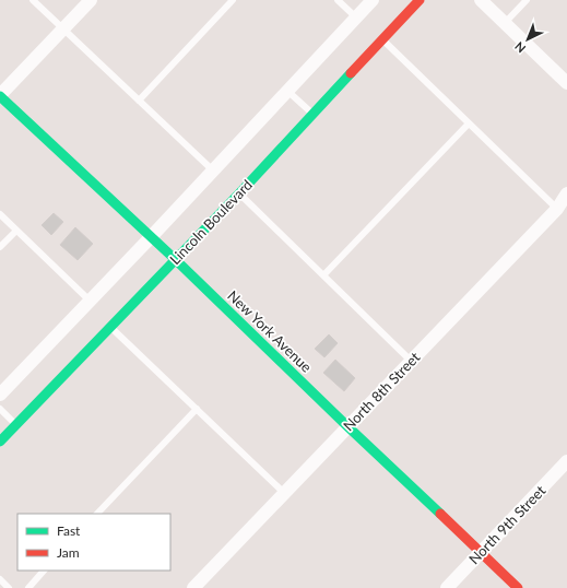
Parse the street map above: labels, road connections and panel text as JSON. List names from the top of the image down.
{
  "streets": {
    "street": [
      "Lincoln Boulevard",
      "New York Avenue",
      "North 8th Street",
      "North 9th Street"
    ]
  },
  "crossings": [
    ["Lincoln Boulevard", "New York Avenue"],
    ["New York Avenue", "North 8th Street"],
    ["New York Avenue", "North 9th Street"]
  ],
  "legend": ["Fast", "Jam"],
  "north": "bottom left"
}
